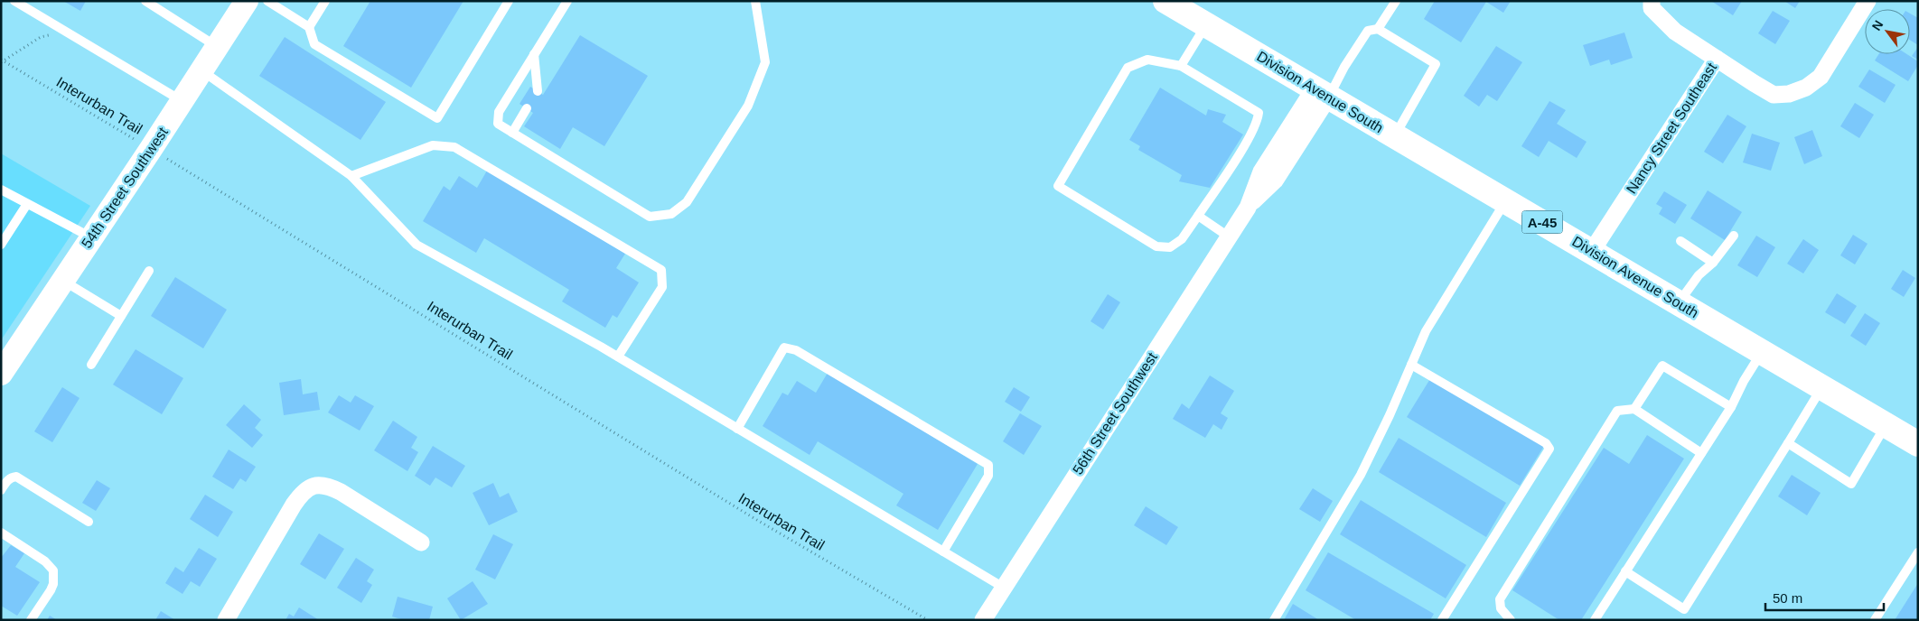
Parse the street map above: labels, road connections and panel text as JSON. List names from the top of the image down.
{
  "streets": {
    "main road": ["Division Avenue South", "54th Street Southwest", "A-45"],
    "street": ["Nancy Street Southeast", "56th Street Southwest"],
    "path": ["Interurban Trail"]
  },
  "crossings": [
    ["Division Avenue South", "Nancy Street Southeast"],
    ["Division Avenue South", "56th Street Southwest"],
    ["Interurban Trail", "54th Street Southwest"]
  ],
  "scale_bar": "50 m",
  "north": "top left"
}
